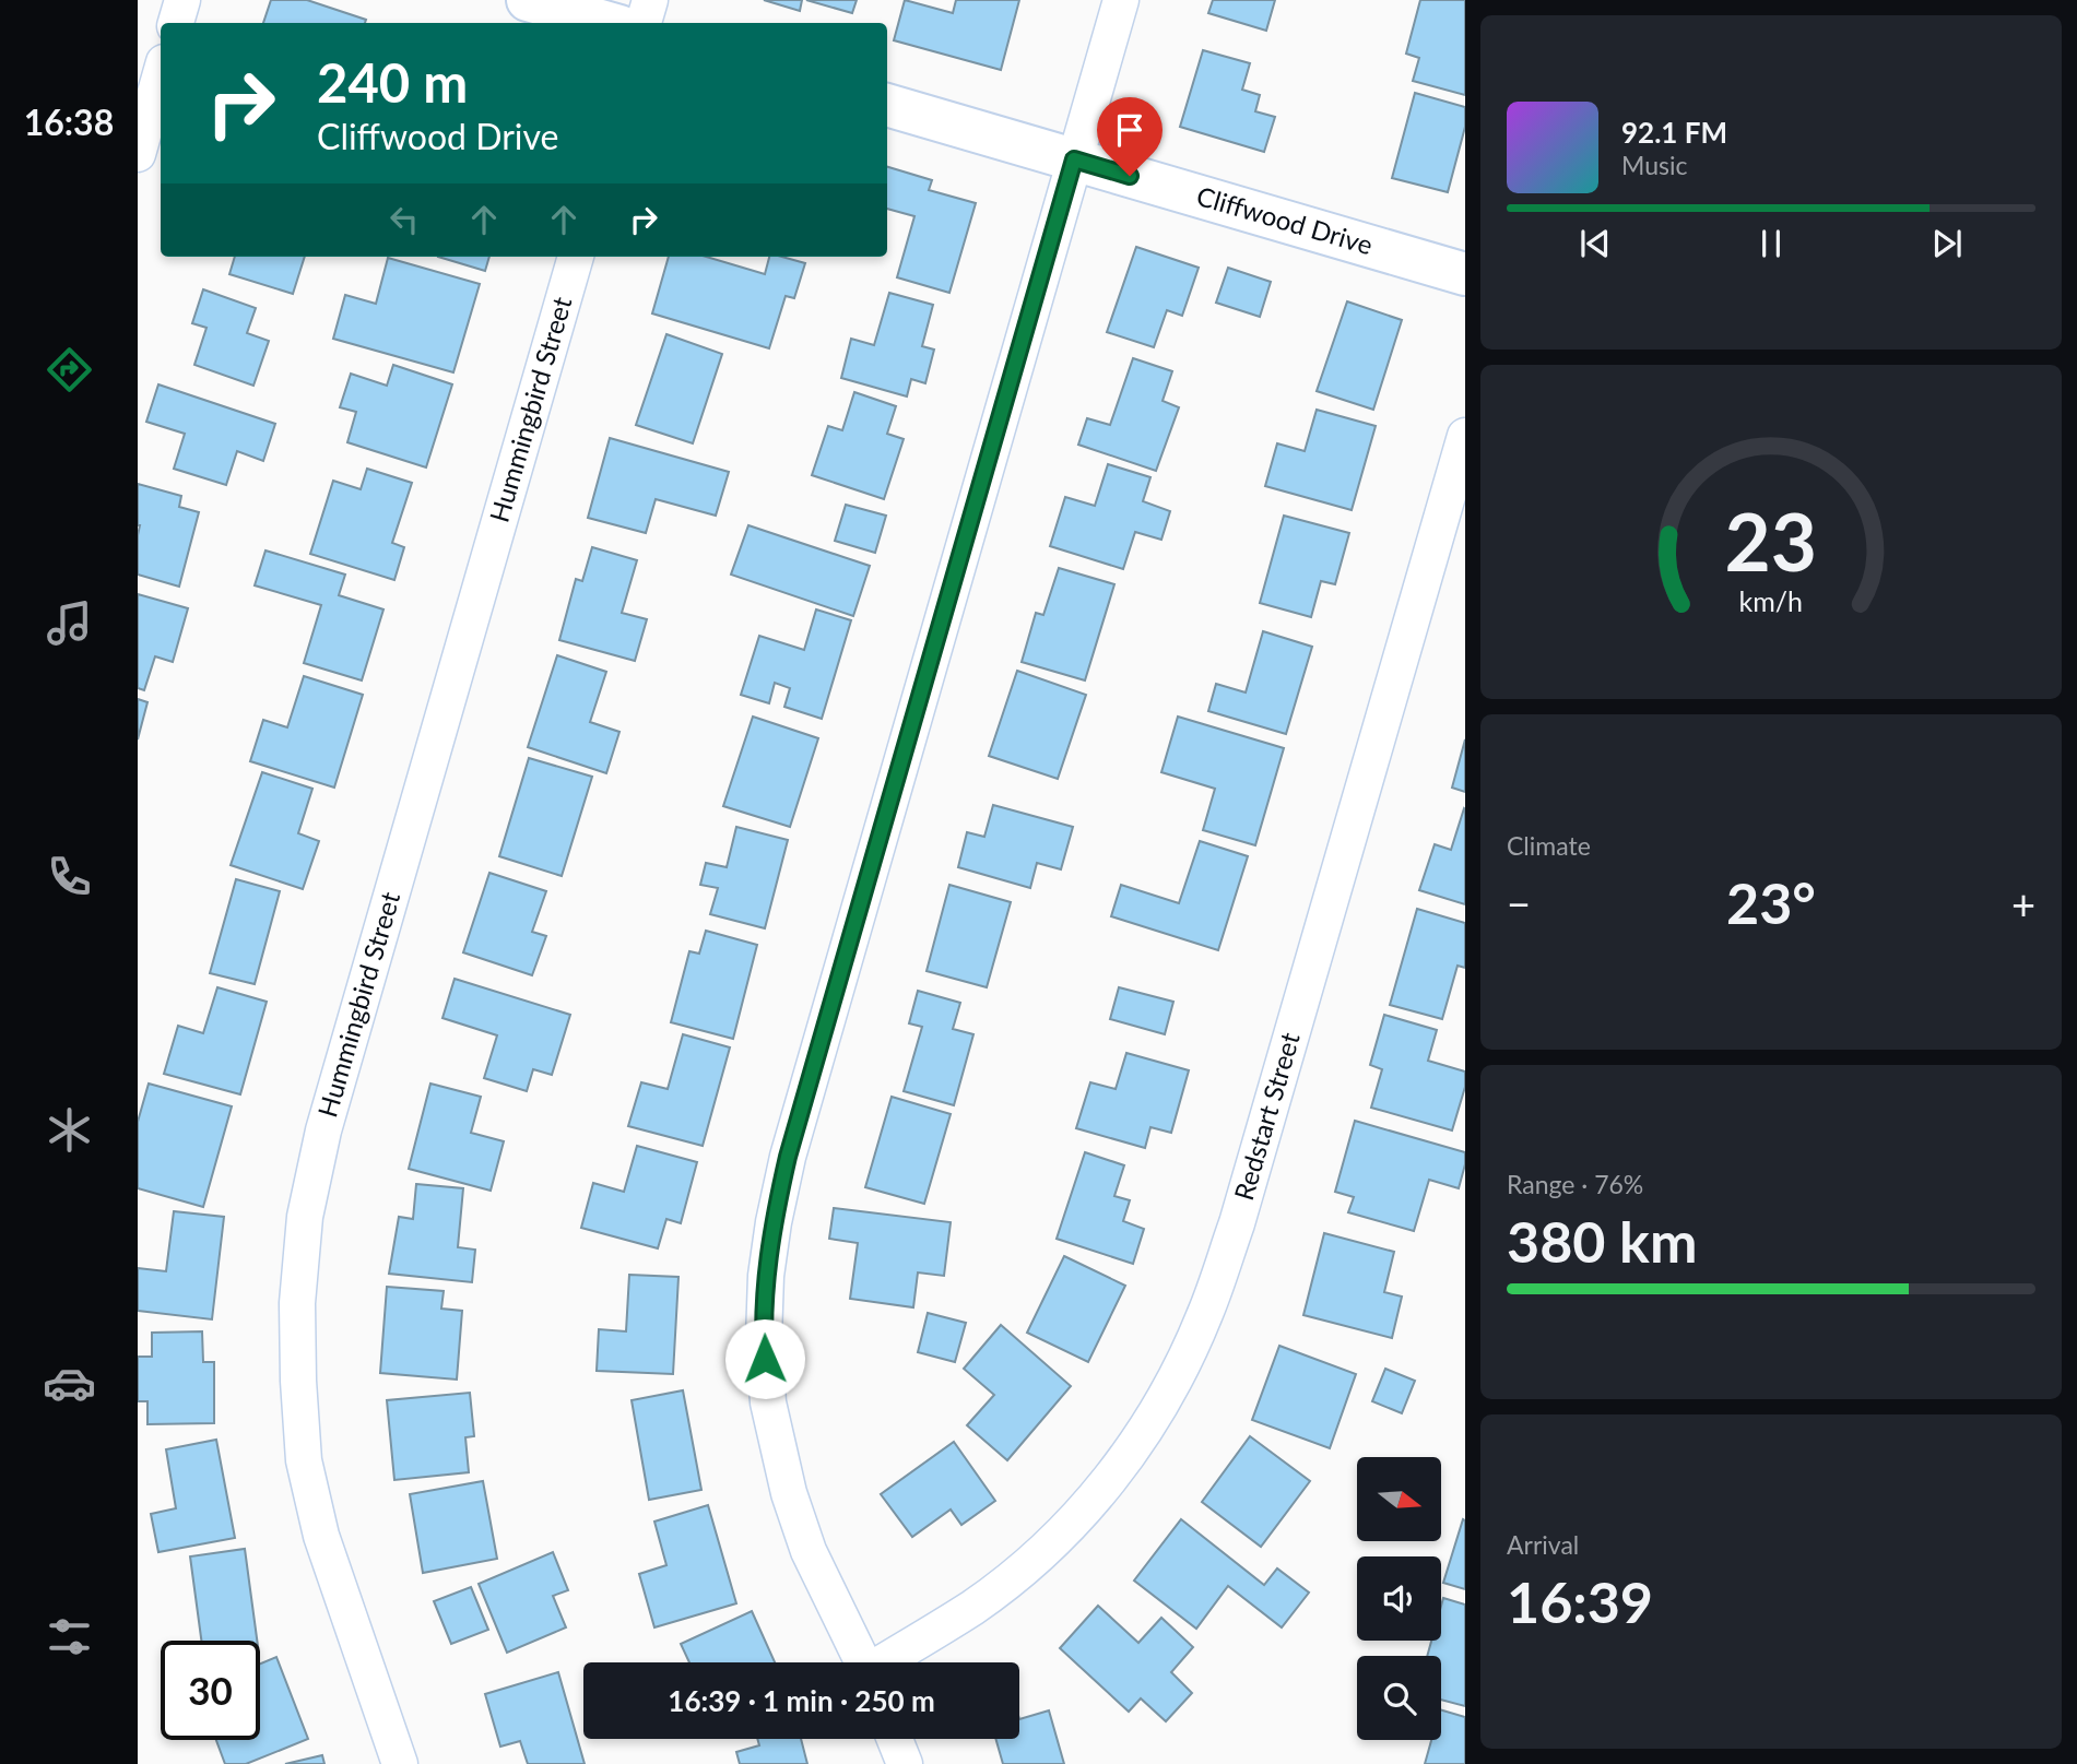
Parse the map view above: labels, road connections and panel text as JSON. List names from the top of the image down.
{
  "streets": {
    "street": ["Cliffwood Drive", "Hummingbird Street", "Redstart Street"]
  },
  "north": "right",
  "page": {
    "tabs": "16:38",
    "turn": ["240 m", "Cliffwood Drive"],
    "song": ["92.1 FM", "Music"],
    "tile": [
      "Climate",
      ["Range · 76%", "380 km"],
      ["Arrival", "16:39"]
    ],
    "heat": ["−", "23°", "+"],
    "limit": "30",
    "trip": "16:39 · 1 min · 250 m",
    "gauge": ["23", "km/h"]
  }
}
